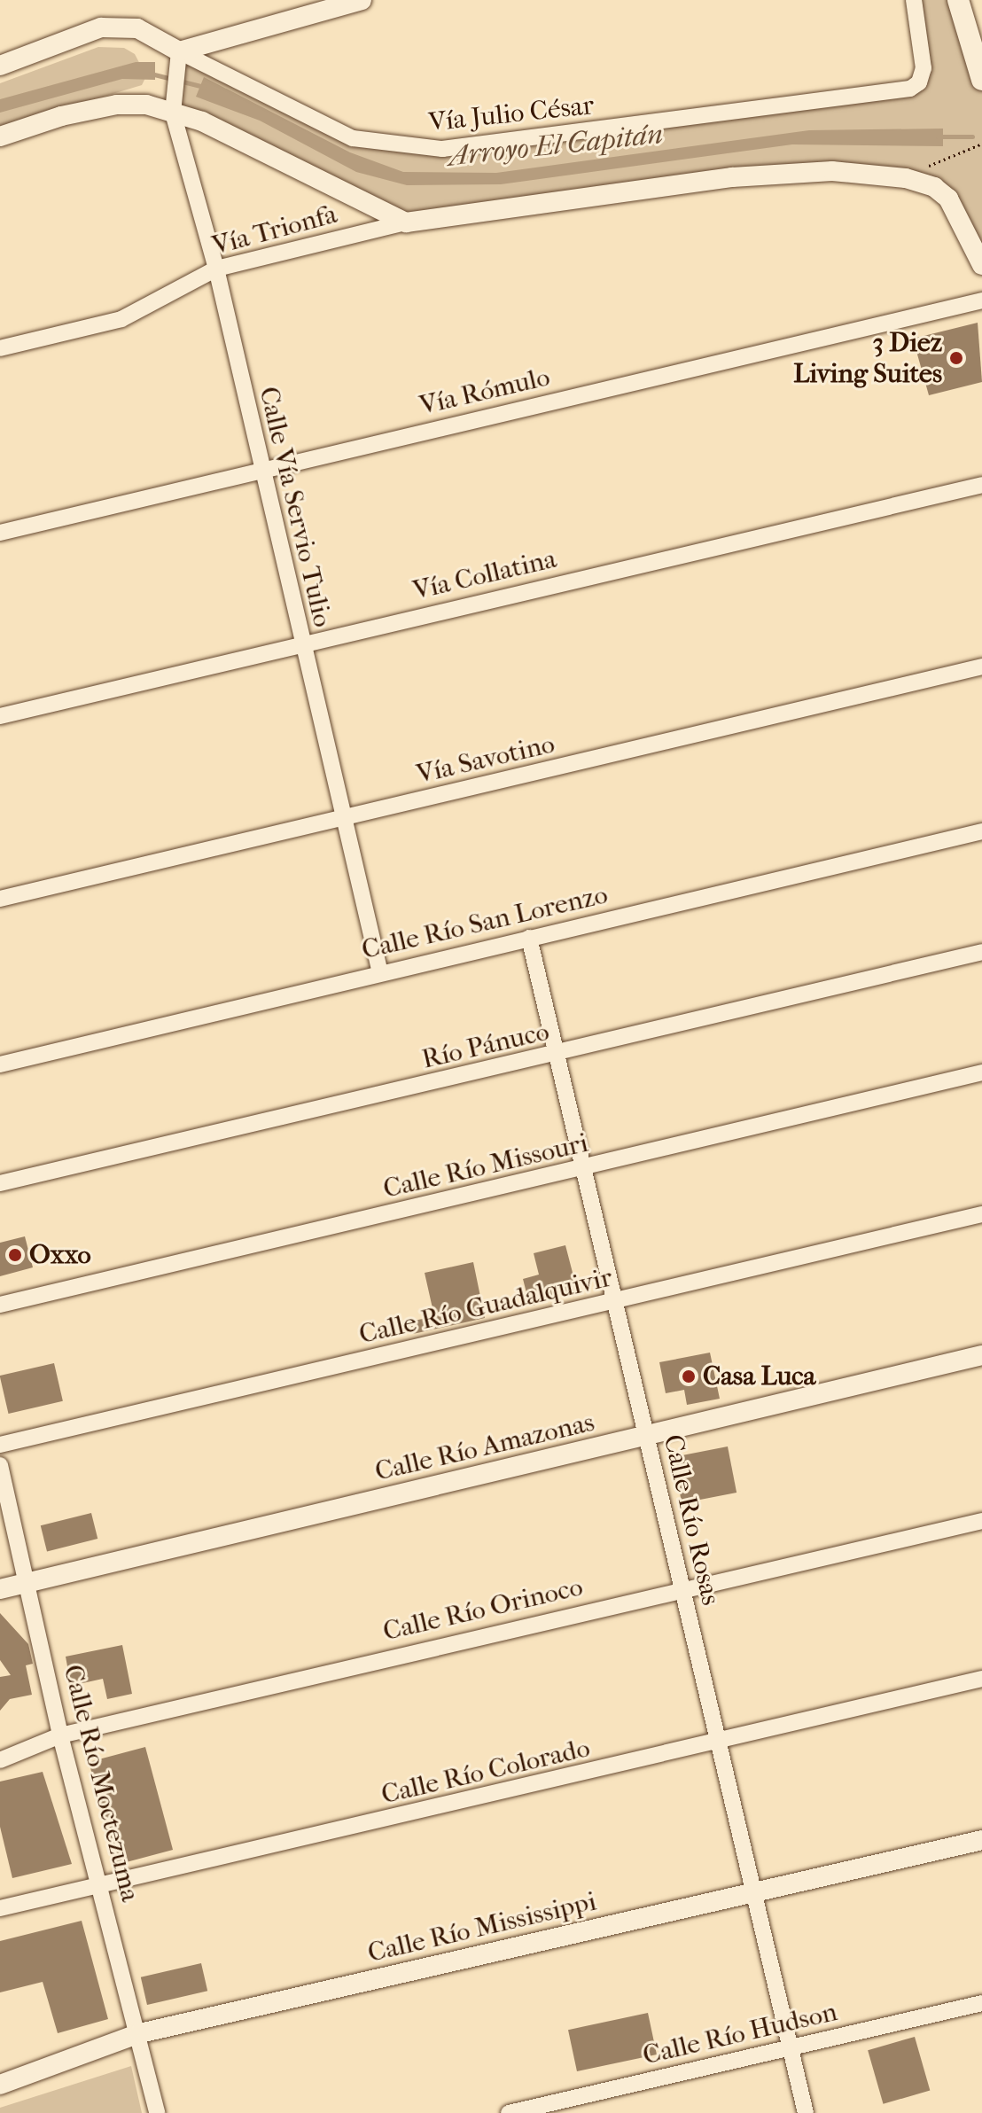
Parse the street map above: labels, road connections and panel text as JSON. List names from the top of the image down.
{
  "streets": {
    "street": [
      "Vía Julio César",
      "Vía Trionfa",
      "Vía Rómulo",
      "Calle Vía Servio Tulio",
      "Vía Collatina",
      "Vía Savotino",
      "Calle Río San Lorenzo",
      "Río Pánuco",
      "Calle Río Missouri",
      "Calle Río Guadalquivir",
      "Calle Río Amazonas",
      "Calle Río Rosas",
      "Calle Río Orinoco",
      "Calle Río Colorado",
      "Calle Río Moctezuma",
      "Calle Río Mississippi",
      "Calle Río Hudson"
    ]
  },
  "crossings": [
    ["Vía Julio César", "Calle Vía Servio Tulio"],
    ["Vía Trionfa", "Calle Vía Servio Tulio"],
    ["Vía Rómulo", "Calle Vía Servio Tulio"],
    ["Calle Vía Servio Tulio", "Vía Collatina"],
    ["Calle Vía Servio Tulio", "Vía Savotino"],
    ["Calle Vía Servio Tulio", "Calle Río San Lorenzo"],
    ["Calle Río San Lorenzo", "Calle Río Rosas"],
    ["Río Pánuco", "Calle Río Rosas"],
    ["Calle Río Missouri", "Calle Río Rosas"],
    ["Calle Río Guadalquivir", "Calle Río Rosas"],
    ["Calle Río Amazonas", "Calle Río Rosas"],
    ["Calle Río Amazonas", "Calle Río Moctezuma"],
    ["Calle Río Rosas", "Calle Río Orinoco"],
    ["Calle Río Rosas", "Calle Río Colorado"],
    ["Calle Río Rosas", "Calle Río Mississippi"],
    ["Calle Río Rosas", "Calle Río Hudson"],
    ["Calle Río Orinoco", "Calle Río Moctezuma"],
    ["Calle Río Colorado", "Calle Río Moctezuma"],
    ["Calle Río Moctezuma", "Calle Río Mississippi"]
  ],
  "water": ["Arroyo El Capitán"],
  "places": ["3 Diez Living Suites", "Oxxo", "Casa Luca"]
}
